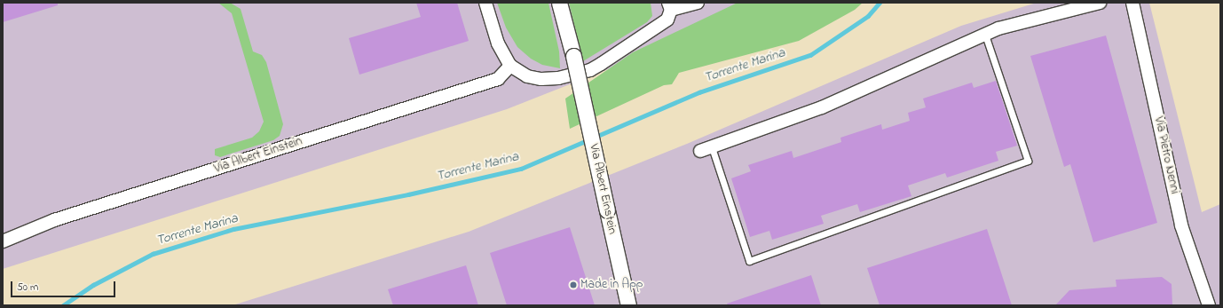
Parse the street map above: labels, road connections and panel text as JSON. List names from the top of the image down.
{
  "streets": {
    "street": ["Via Albert Einstein", "Via Pietro Nenni"]
  },
  "water": ["Torrente Marina"],
  "places": ["Made in App"],
  "scale_bar": "50 m"
}
